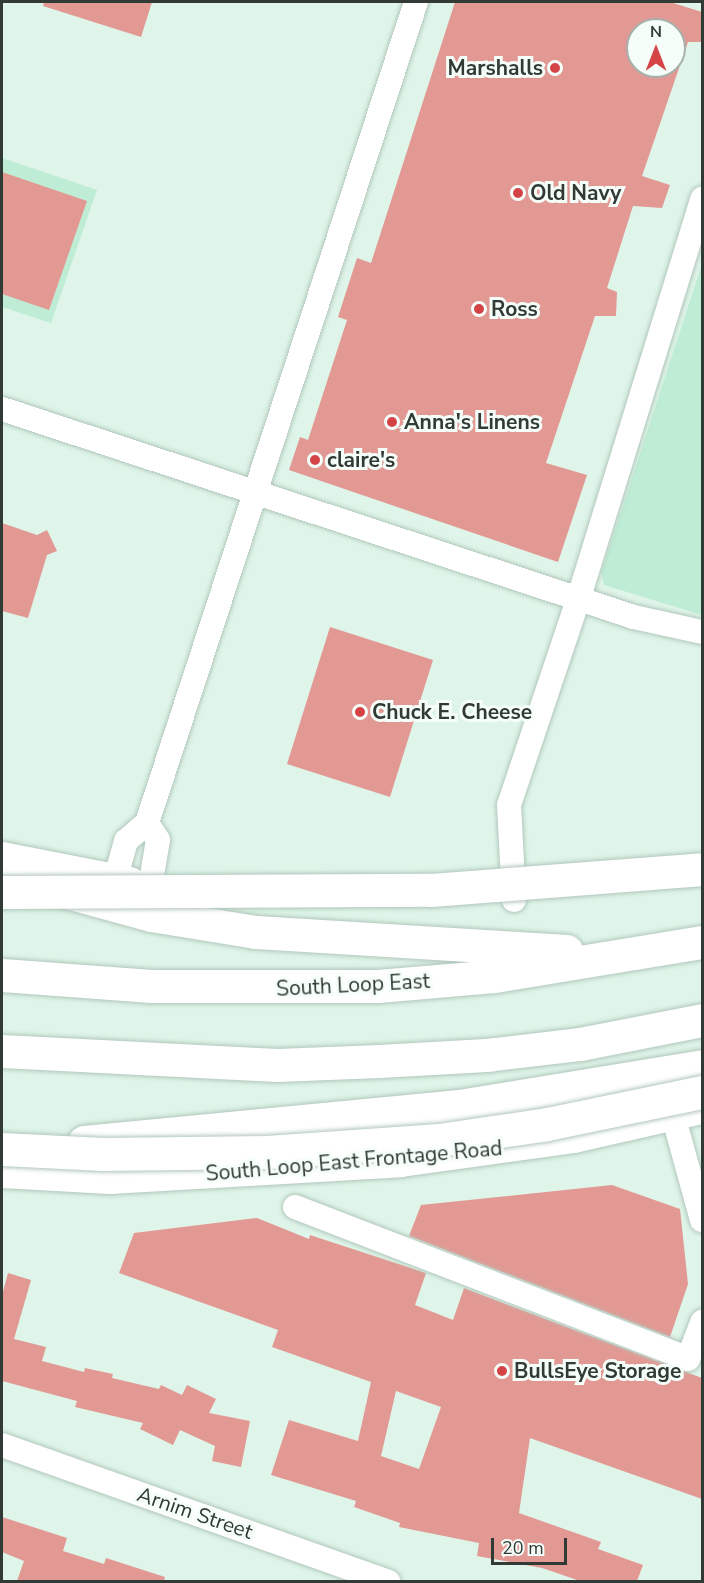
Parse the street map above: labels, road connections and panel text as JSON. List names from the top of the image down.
{
  "streets": {
    "highway": ["South Loop East"],
    "main road": ["South Loop East Frontage Road"],
    "street": ["Arnim Street"]
  },
  "places": [
    "Marshalls",
    "Old Navy",
    "Ross",
    "Anna's Linens",
    "claire's",
    "Chuck E. Cheese",
    "BullsEye Storage"
  ],
  "scale_bar": "20 m",
  "north": "top"
}
